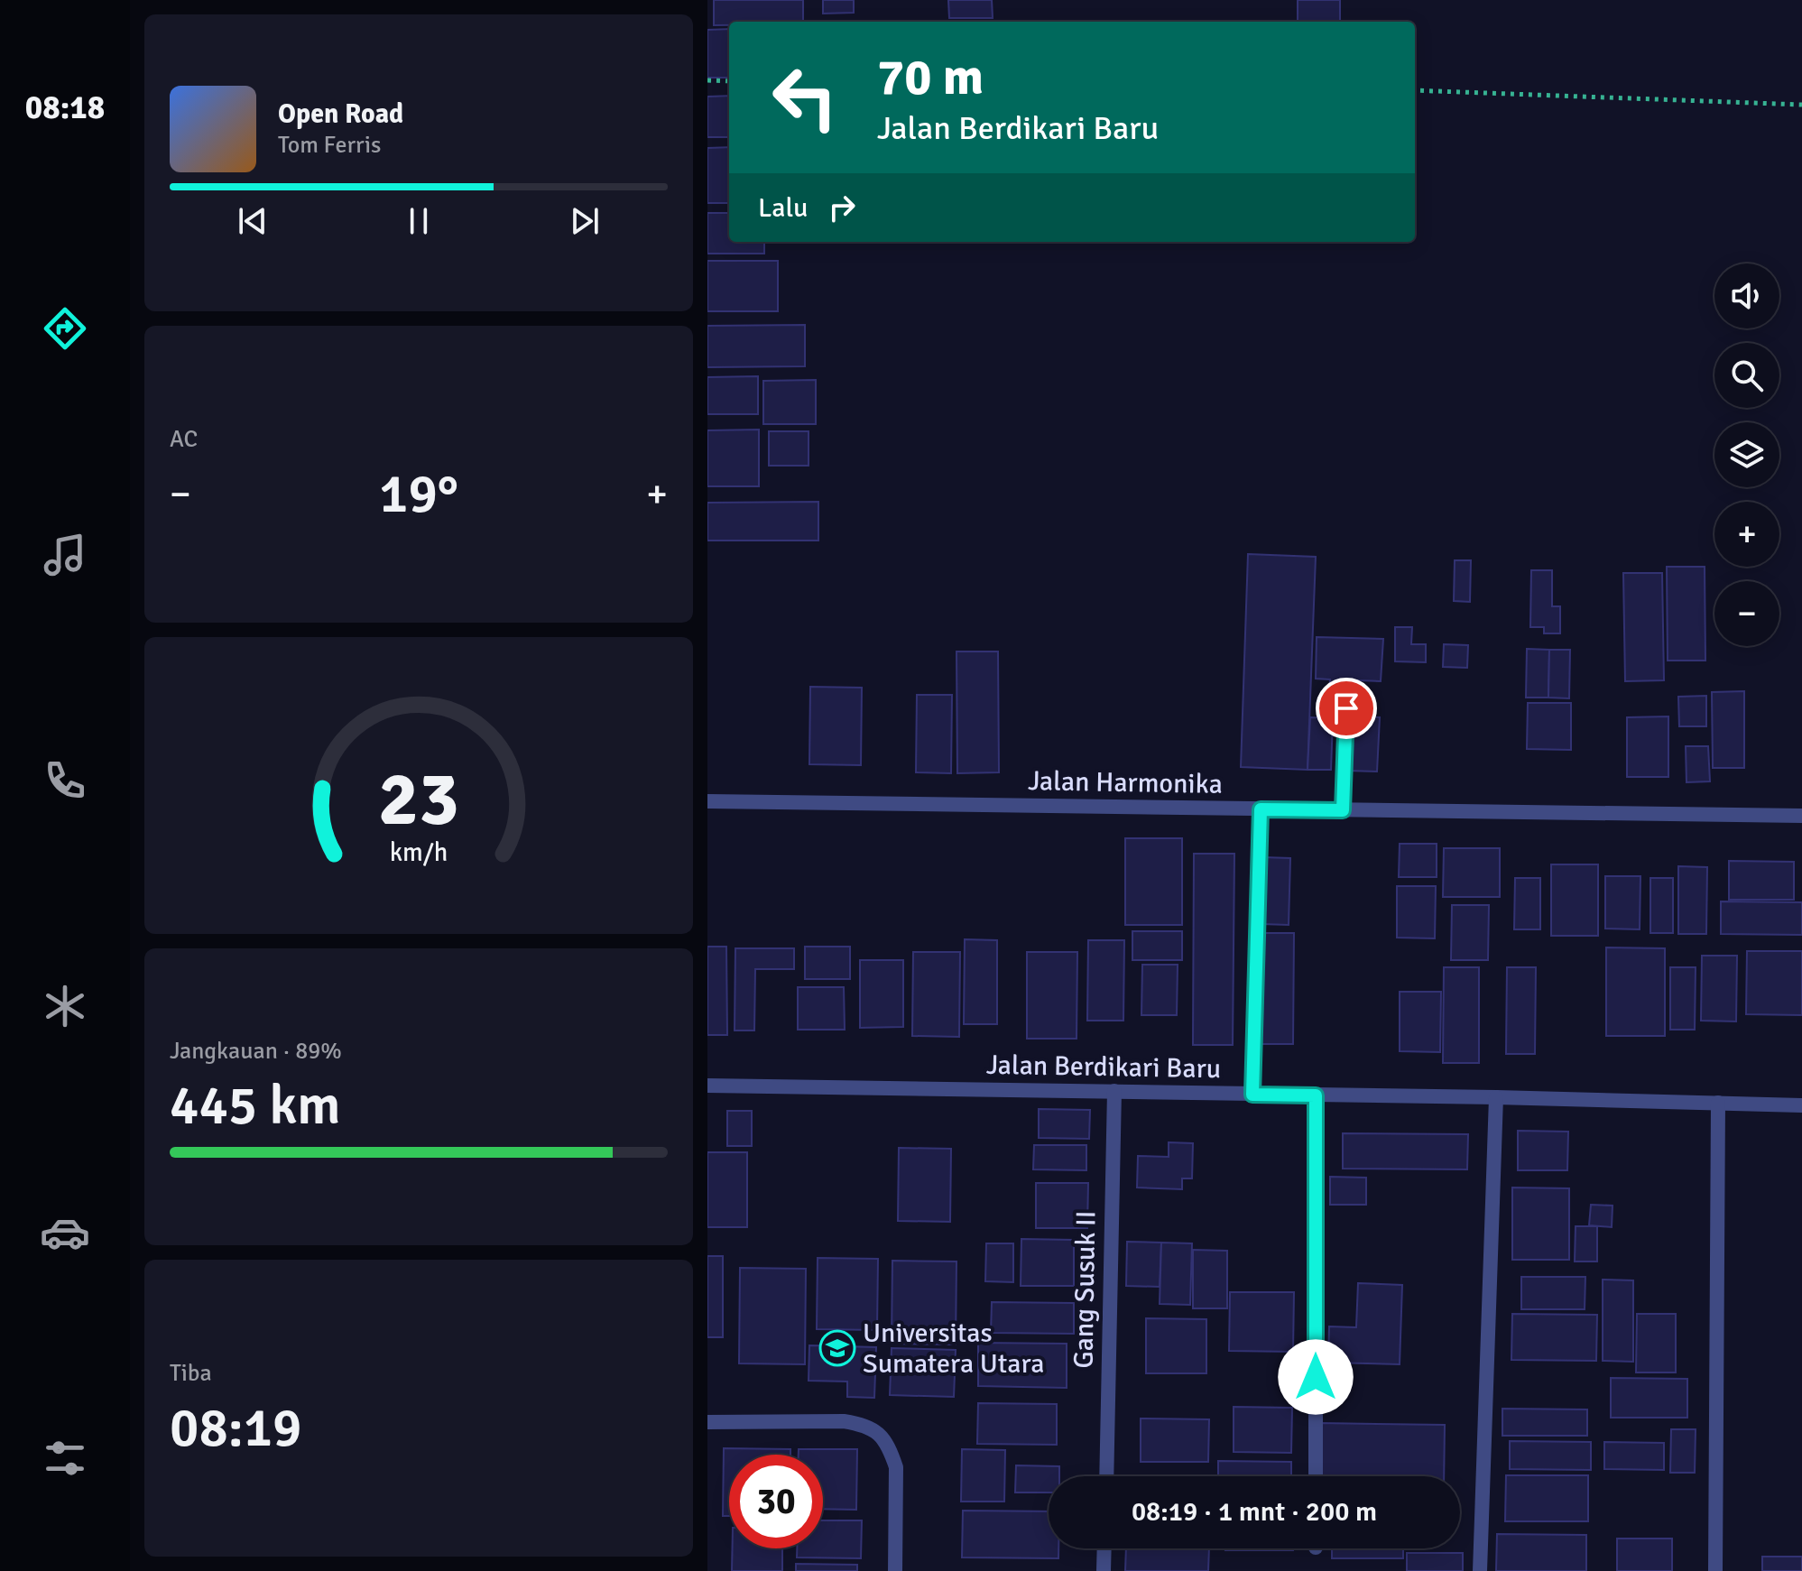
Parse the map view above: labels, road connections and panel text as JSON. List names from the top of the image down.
{
  "streets": {
    "street": ["Jalan Harmonika", "Jalan Berdikari Baru", "Gang Susuk II"]
  },
  "crossings": [
    ["Jalan Berdikari Baru", "Gang Susuk II"]
  ],
  "places": {
    "school or university": ["Universitas Sumatera Utara"]
  },
  "page": {
    "tabs": "08:18",
    "turn": ["70 m", "Jalan Berdikari Baru"],
    "song": ["Open Road", "Tom Ferris"],
    "then": "Lalu",
    "map_buttons": ["+", "−"],
    "tile": [
      "AC",
      ["Jangkauan · 89%", "445 km"],
      ["Tiba", "08:19"]
    ],
    "heat": ["−", "19°", "+"],
    "limit": "30",
    "trip": "08:19 · 1 mnt · 200 m",
    "gauge": ["23", "km/h"]
  }
}
